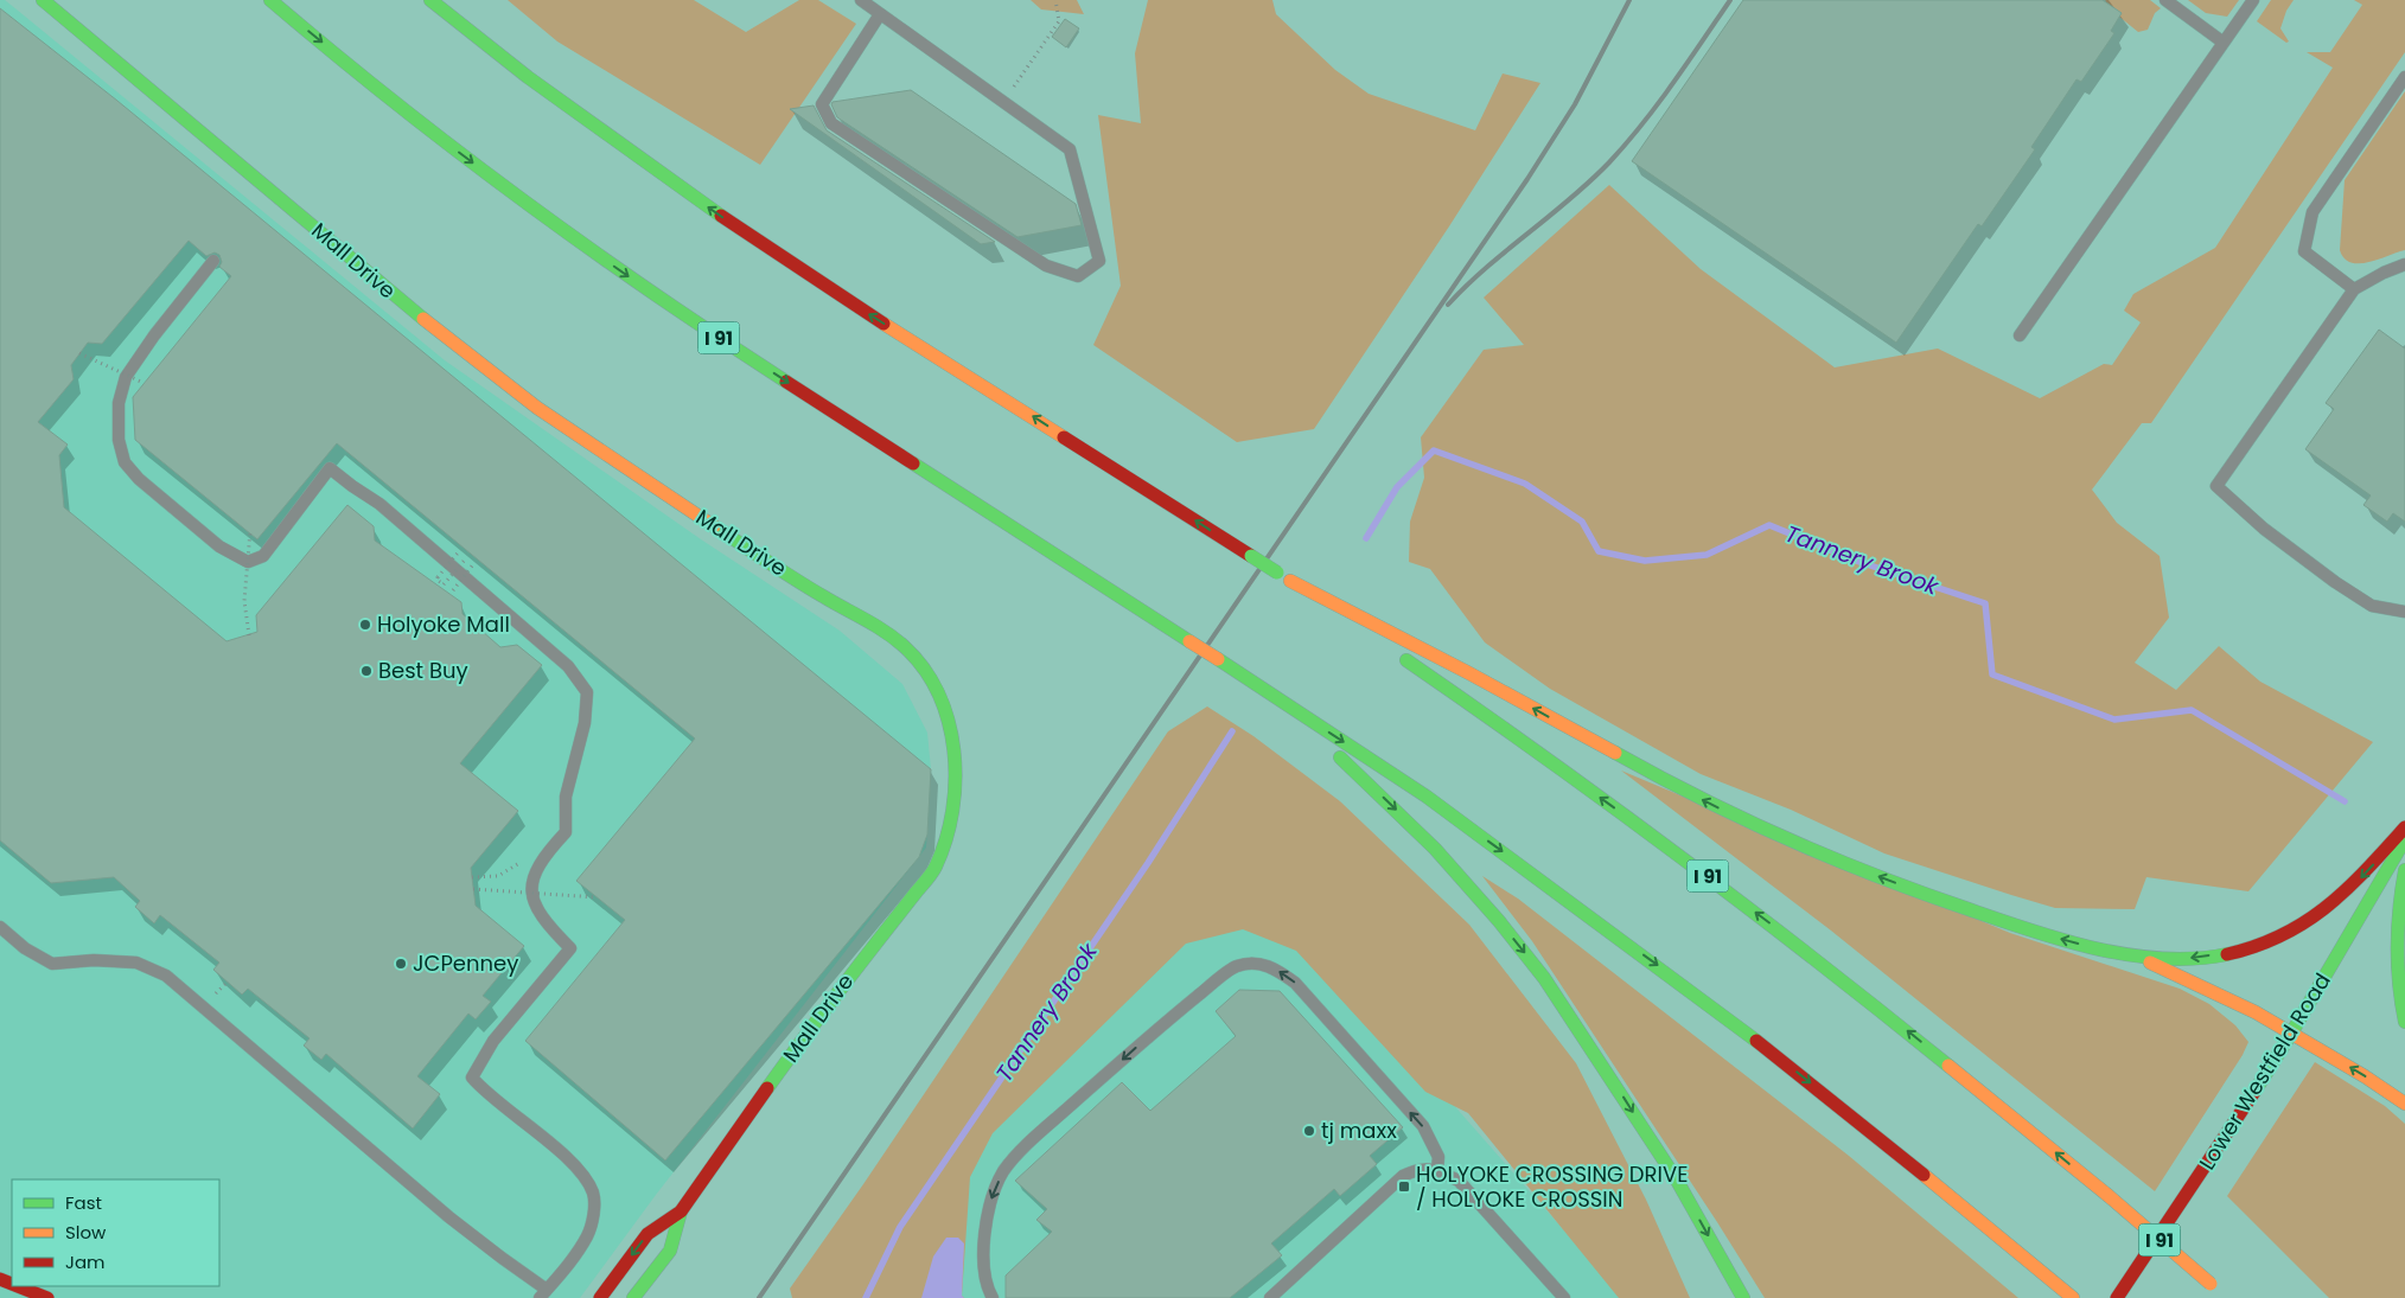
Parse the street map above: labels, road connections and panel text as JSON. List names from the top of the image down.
{
  "streets": {
    "main road": ["Mall Drive", "I 91", "Lower Westfield Road"]
  },
  "water": ["Tannery Brook"],
  "places": {
    "other": [
      "Holyoke Mall",
      "Best Buy",
      "JCPenney",
      "tj maxx"
    ],
    "transit": ["HOLYOKE CROSSING DRIVE / HOLYOKE CROSSIN"]
  },
  "legend": ["Fast", "Slow", "Jam"]
}
